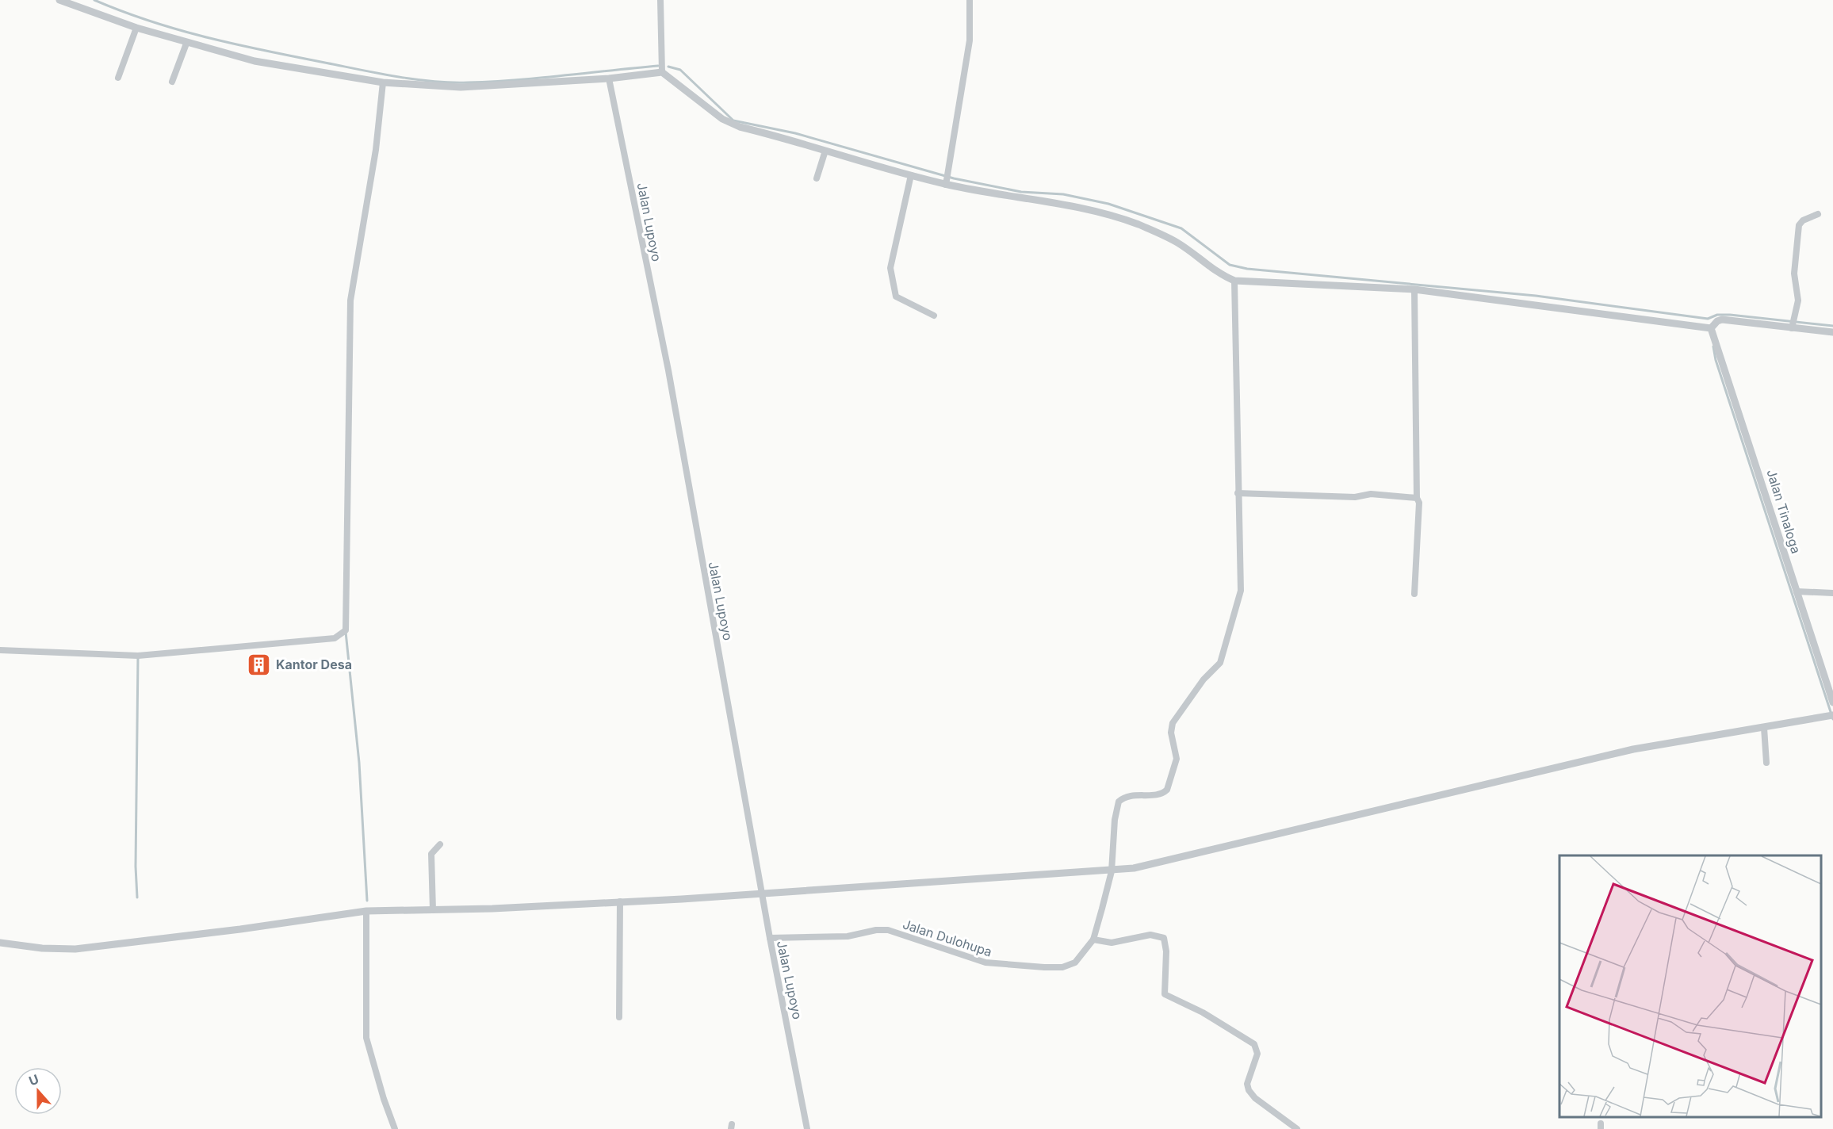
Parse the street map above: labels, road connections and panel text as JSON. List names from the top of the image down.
{
  "streets": {
    "street": ["Jalan Lupoyo", "Jalan Tinaloga", "Jalan Dulohupa"]
  },
  "crossings": [
    ["Jalan Lupoyo", "Jalan Dulohupa"]
  ],
  "places": {
    "building": ["Kantor Desa"]
  },
  "north": "top"
}
